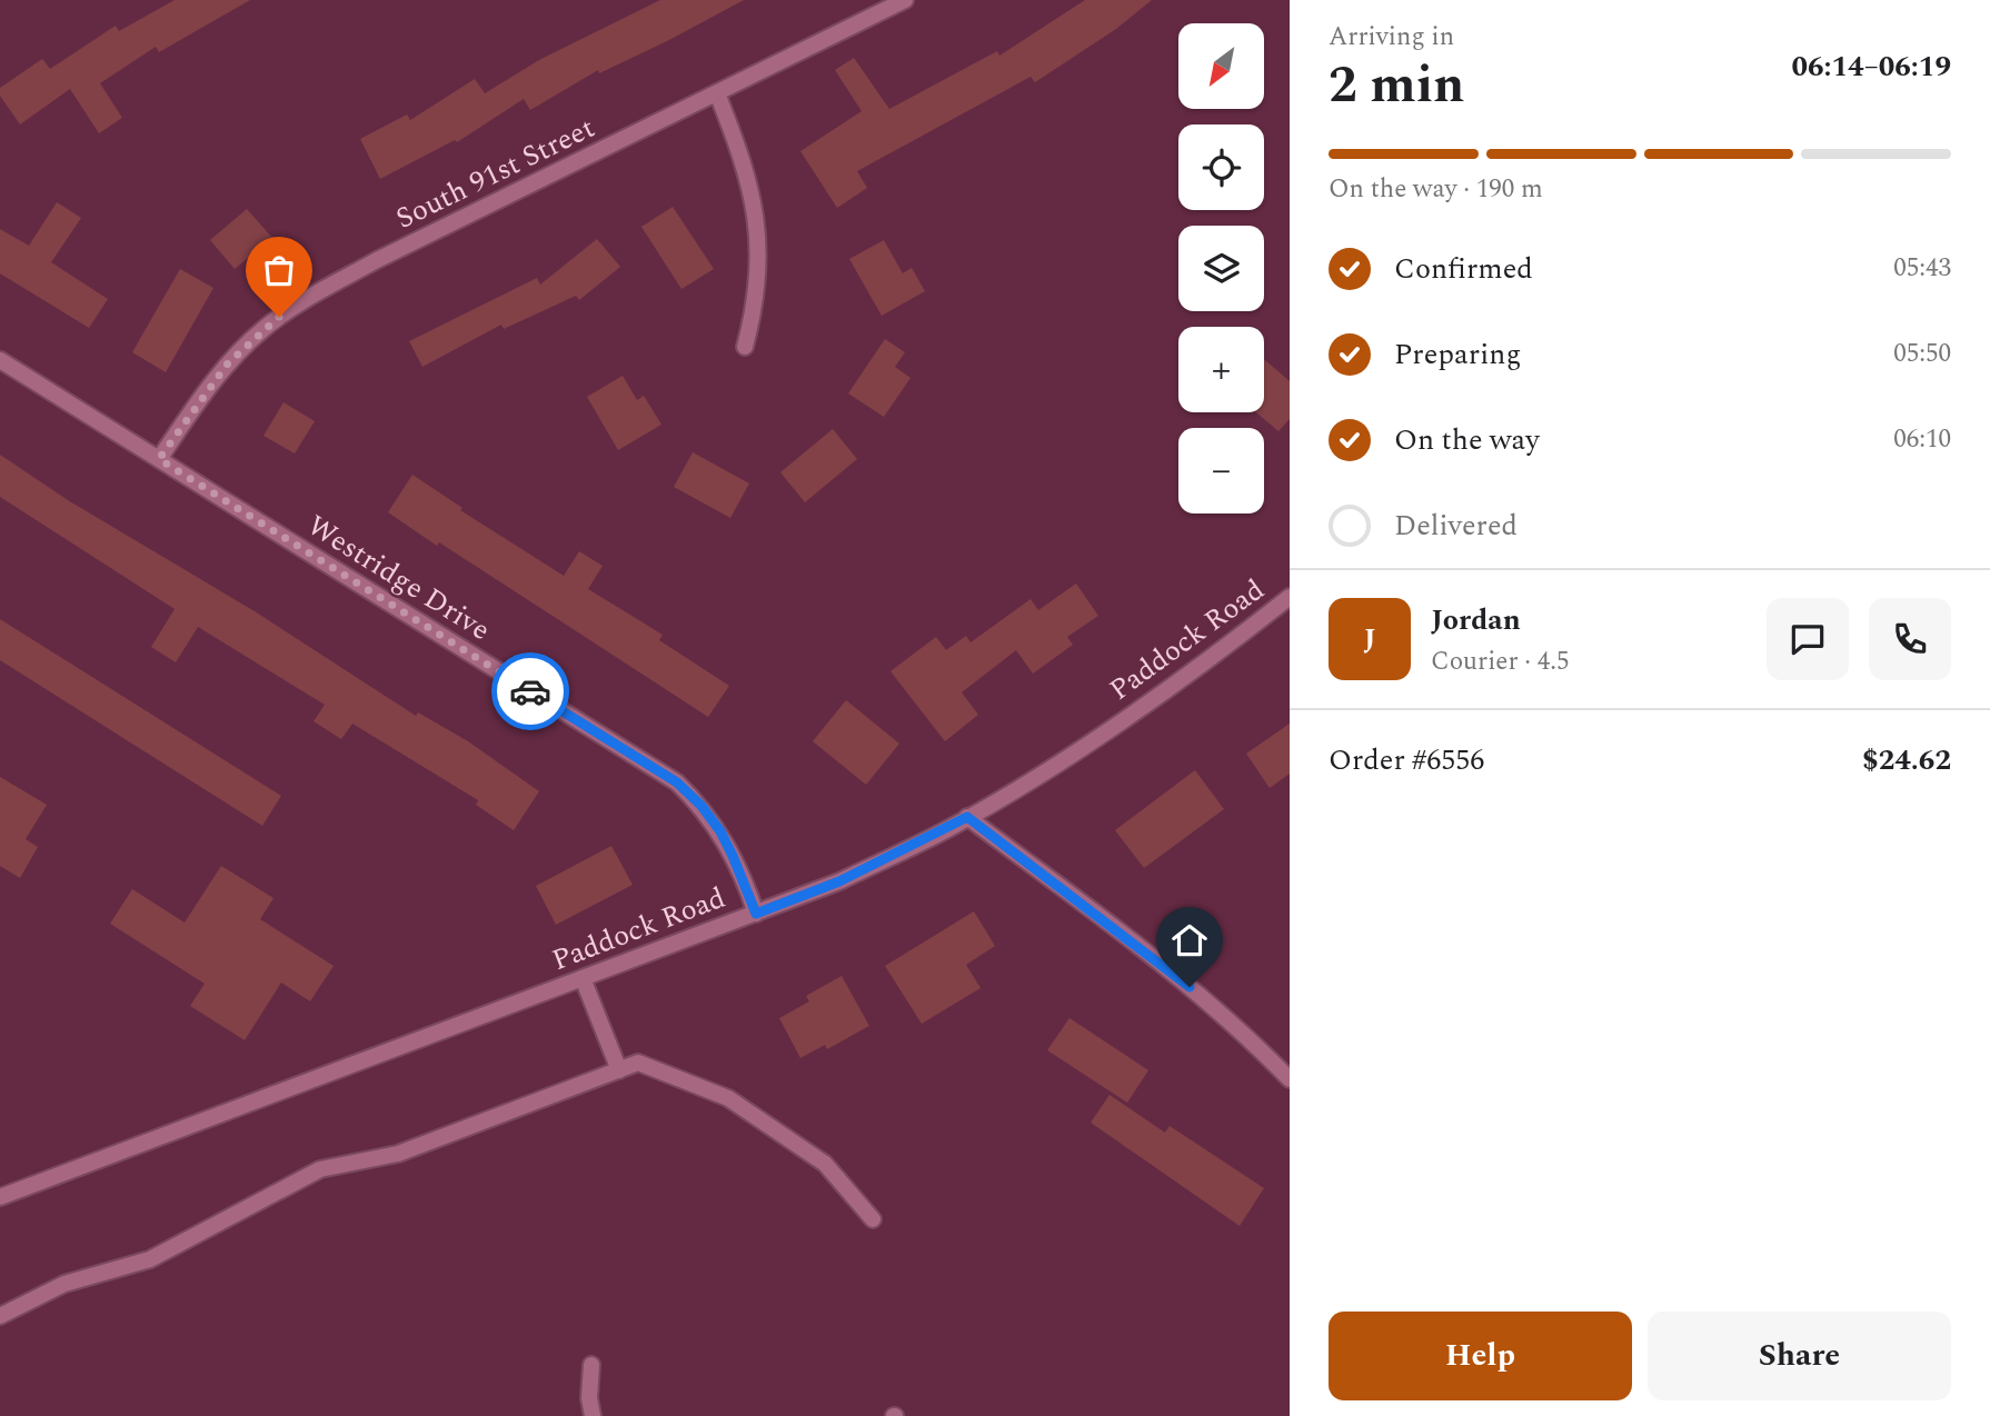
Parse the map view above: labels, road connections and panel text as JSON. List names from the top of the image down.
{
  "streets": {
    "street": ["South 91st Street", "Westridge Drive", "Paddock Road"]
  },
  "crossings": [
    ["South 91st Street", "Westridge Drive"],
    ["Westridge Drive", "Paddock Road"]
  ],
  "north": "bottom left",
  "page": {
    "heading": ["2 min", "Arriving in", "06:14–06:19"],
    "panel": [
      "Jordan",
      "Courier · 4.5",
      "Order #6556",
      "$24.62"
    ],
    "map_buttons": ["+", "−"],
    "bar": "On the way · 190 m",
    "list": [
      ["Confirmed", "05:43"],
      ["Preparing", "05:50"],
      ["On the way", "06:10"],
      "Delivered"
    ],
    "round": "J",
    "buttons": ["Help", "Share"]
  }
}
